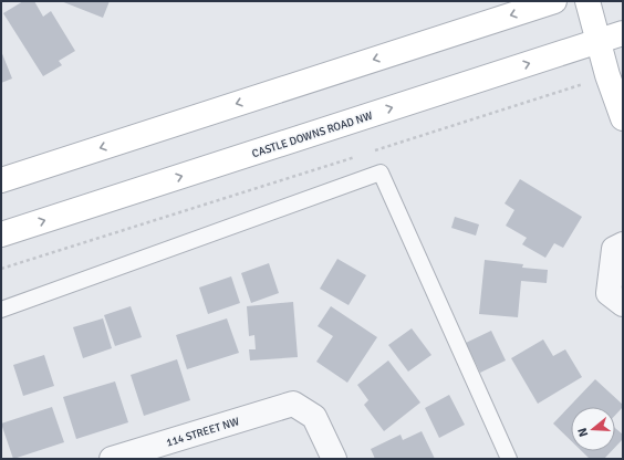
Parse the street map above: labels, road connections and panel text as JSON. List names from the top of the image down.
{
  "streets": {
    "main road": ["CASTLE DOWNS ROAD NW"],
    "street": ["114 STREET NW"]
  },
  "north": "left"
}
